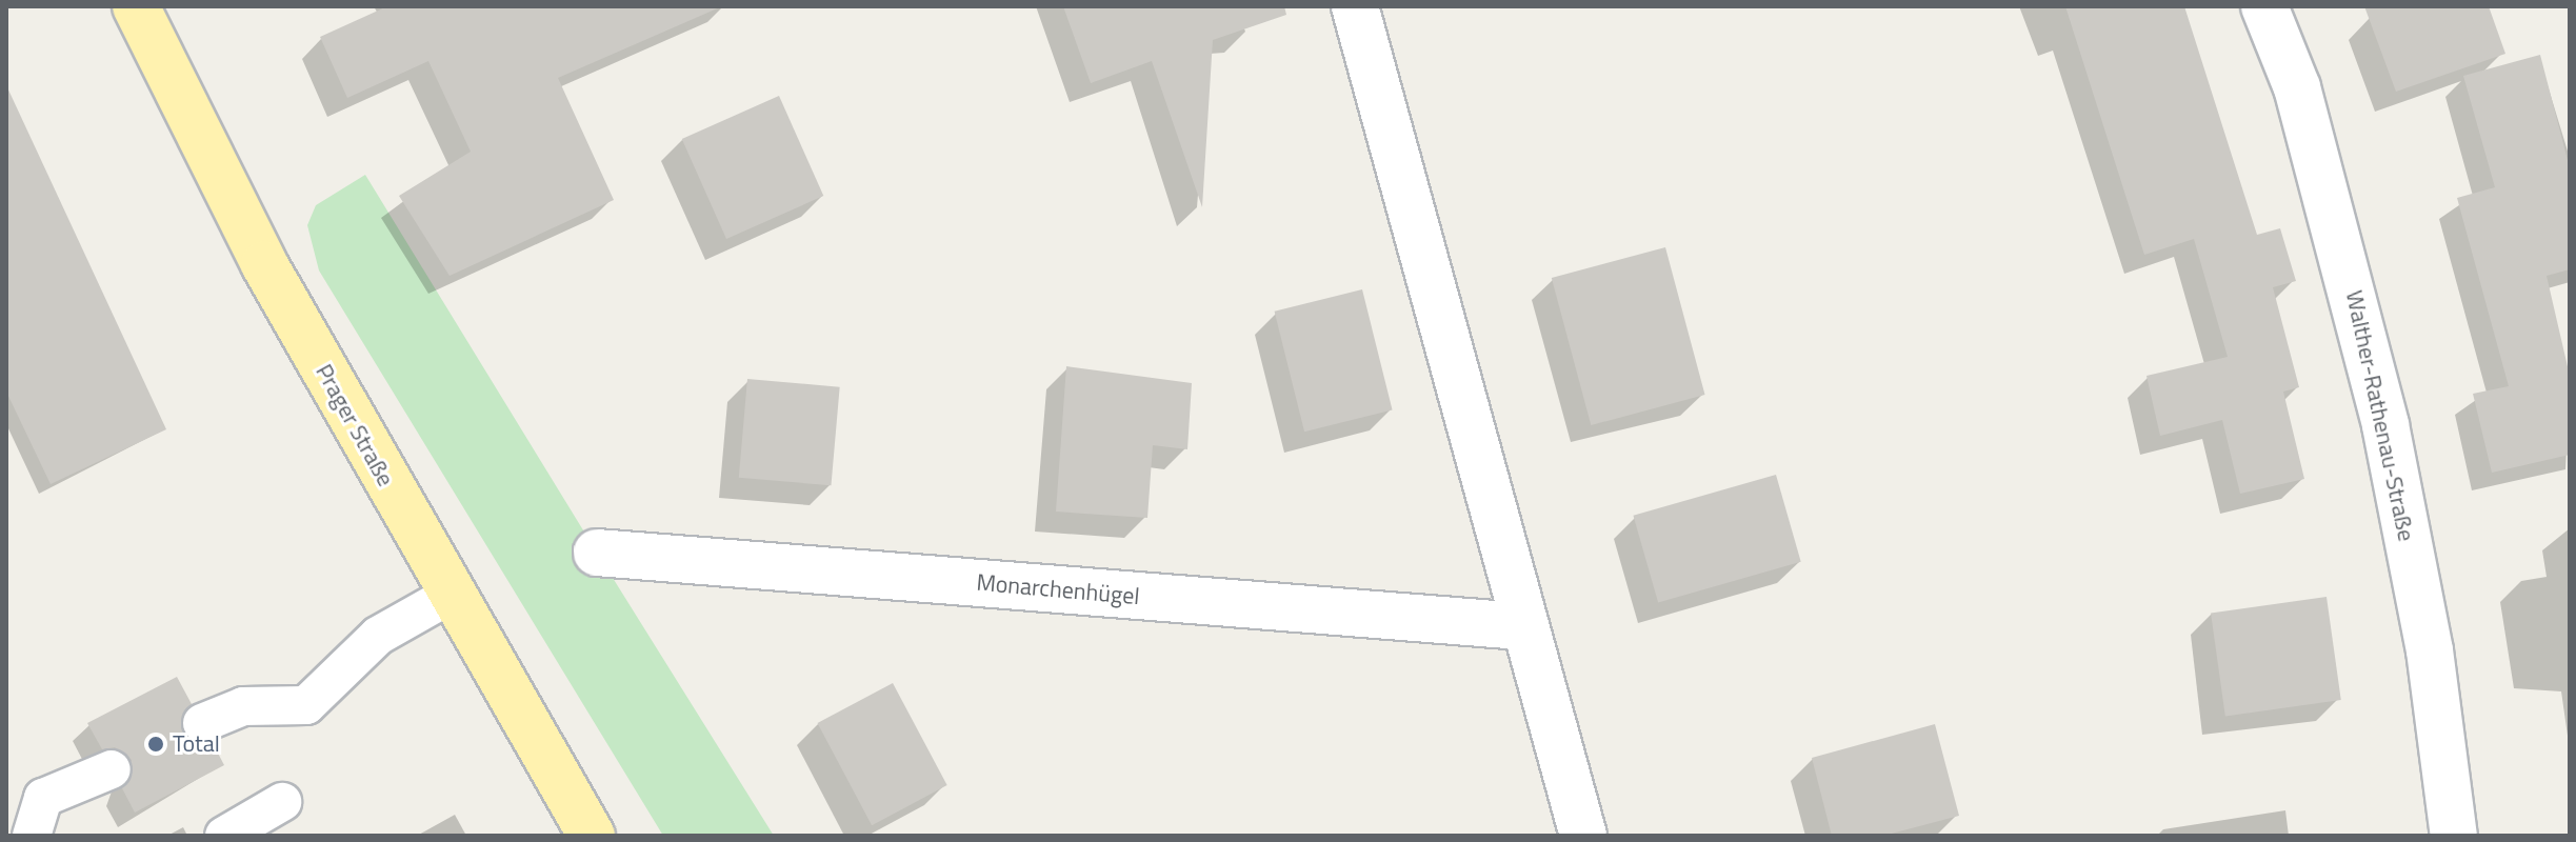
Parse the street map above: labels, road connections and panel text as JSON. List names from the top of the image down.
{
  "streets": {
    "main road": ["Prager Straße"],
    "street": ["Walther-Rathenau-Straße", "Monarchenhügel"]
  },
  "places": ["Total"]
}
